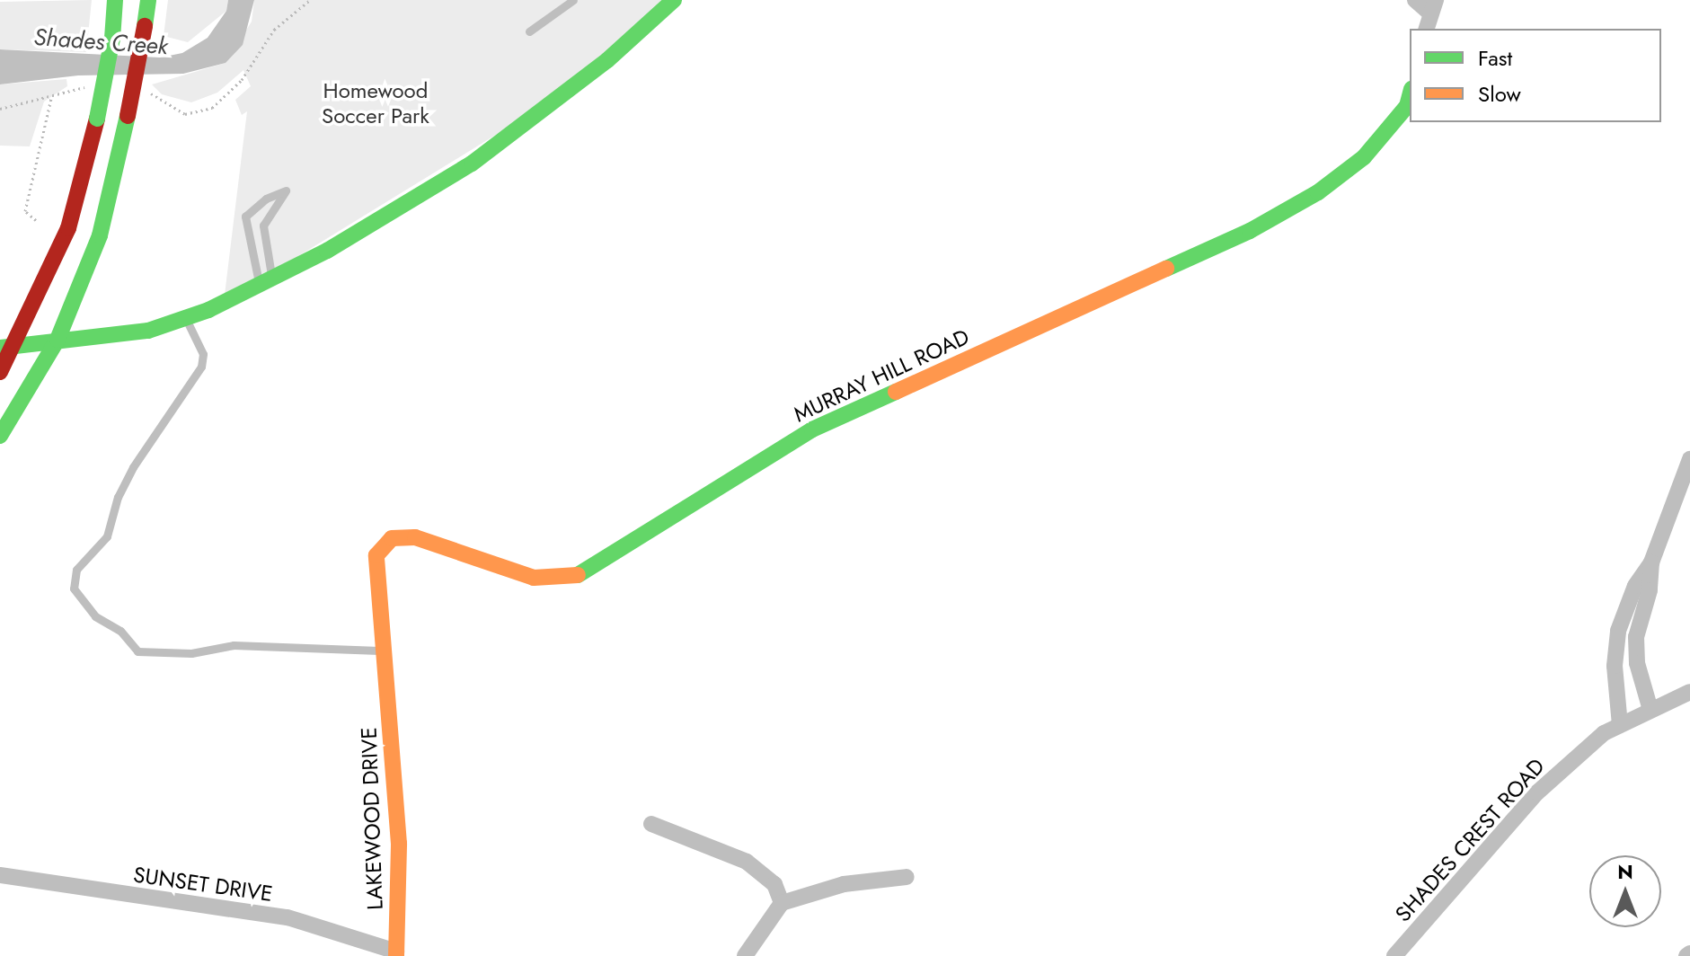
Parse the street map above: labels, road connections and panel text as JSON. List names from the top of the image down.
{
  "streets": {
    "street": [
      "MURRAY HILL ROAD",
      "LAKEWOOD DRIVE",
      "SHADES CREST ROAD",
      "SUNSET DRIVE"
    ]
  },
  "crossings": [
    ["MURRAY HILL ROAD", "LAKEWOOD DRIVE"],
    ["LAKEWOOD DRIVE", "SUNSET DRIVE"]
  ],
  "water": ["Shades Creek"],
  "parks": ["Homewood Soccer Park"],
  "legend": ["Fast", "Slow"],
  "north": "top"
}
